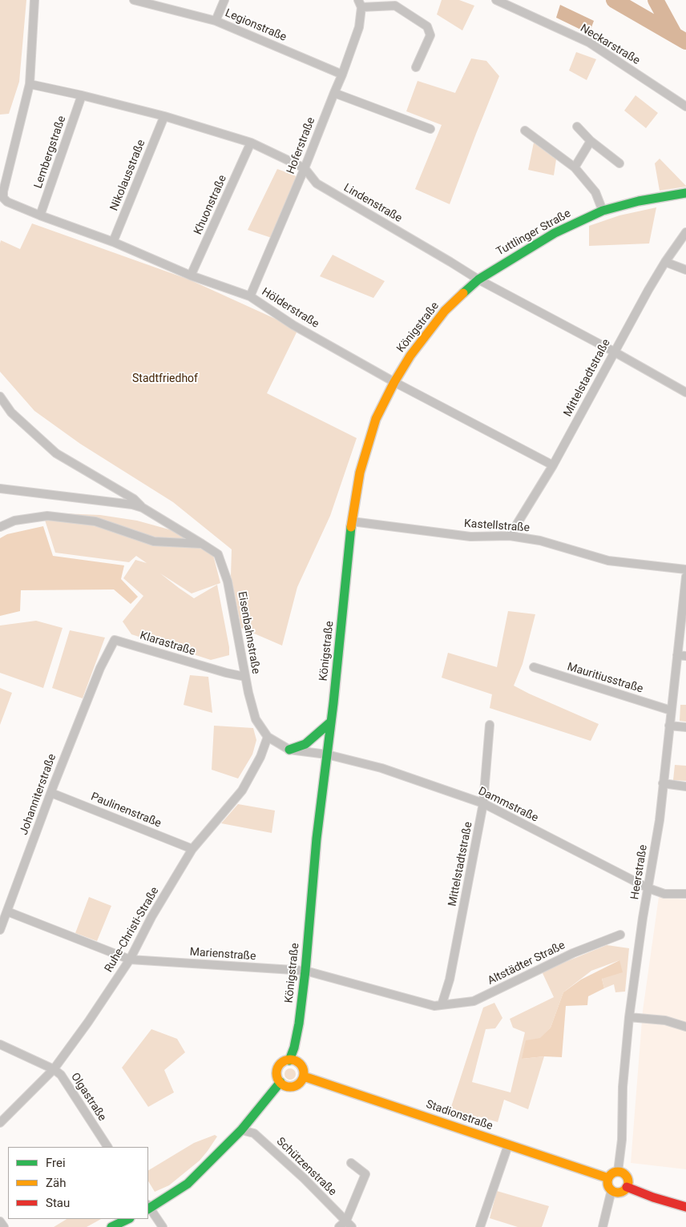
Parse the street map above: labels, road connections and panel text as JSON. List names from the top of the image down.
{
  "streets": {
    "street": [
      "Legionstraße",
      "Neckarstraße",
      "Hoferstraße",
      "Lembergstraße",
      "Nikolausstraße",
      "Lindenstraße",
      "Khuonstraße",
      "Tuttlinger Straße",
      "Hölderstraße",
      "Königstraße",
      "Mittelstadtstraße",
      "Kastellstraße",
      "Eisenbahnstraße",
      "Klarastraße",
      "Mauritiusstraße",
      "Johanniterstraße",
      "Dammstraße",
      "Paulinenstraße",
      "Heerstraße",
      "Ruhe-Christi-Straße",
      "Marienstraße",
      "Altstädter Straße",
      "Olgastraße",
      "Stadionstraße",
      "Schützenstraße"
    ]
  },
  "crossings": [
    ["Legionstraße", "Hoferstraße"],
    ["Hoferstraße", "Lindenstraße"],
    ["Hoferstraße", "Hölderstraße"],
    ["Lembergstraße", "Lindenstraße"],
    ["Lembergstraße", "Hölderstraße"],
    ["Nikolausstraße", "Lindenstraße"],
    ["Nikolausstraße", "Hölderstraße"],
    ["Lindenstraße", "Khuonstraße"],
    ["Lindenstraße", "Tuttlinger Straße"],
    ["Lindenstraße", "Hölderstraße"],
    ["Lindenstraße", "Königstraße"],
    ["Lindenstraße", "Mittelstadtstraße"],
    ["Khuonstraße", "Hölderstraße"],
    ["Tuttlinger Straße", "Königstraße"],
    ["Hölderstraße", "Königstraße"],
    ["Hölderstraße", "Mittelstadtstraße"],
    ["Königstraße", "Kastellstraße"],
    ["Königstraße", "Eisenbahnstraße"],
    ["Königstraße", "Dammstraße"],
    ["Königstraße", "Marienstraße"],
    ["Königstraße", "Stadionstraße"],
    ["Mittelstadtstraße", "Kastellstraße"],
    ["Mittelstadtstraße", "Dammstraße"],
    ["Mittelstadtstraße", "Marienstraße"],
    ["Mittelstadtstraße", "Altstädter Straße"],
    ["Eisenbahnstraße", "Klarastraße"],
    ["Eisenbahnstraße", "Dammstraße"],
    ["Eisenbahnstraße", "Ruhe-Christi-Straße"],
    ["Klarastraße", "Johanniterstraße"],
    ["Mauritiusstraße", "Heerstraße"],
    ["Johanniterstraße", "Paulinenstraße"],
    ["Johanniterstraße", "Marienstraße"],
    ["Dammstraße", "Heerstraße"],
    ["Paulinenstraße", "Ruhe-Christi-Straße"],
    ["Heerstraße", "Stadionstraße"],
    ["Ruhe-Christi-Straße", "Marienstraße"],
    ["Ruhe-Christi-Straße", "Olgastraße"],
    ["Marienstraße", "Altstädter Straße"]
  ],
  "parks": ["Stadtfriedhof"],
  "legend": ["Frei", "Zäh", "Stau"]
}
